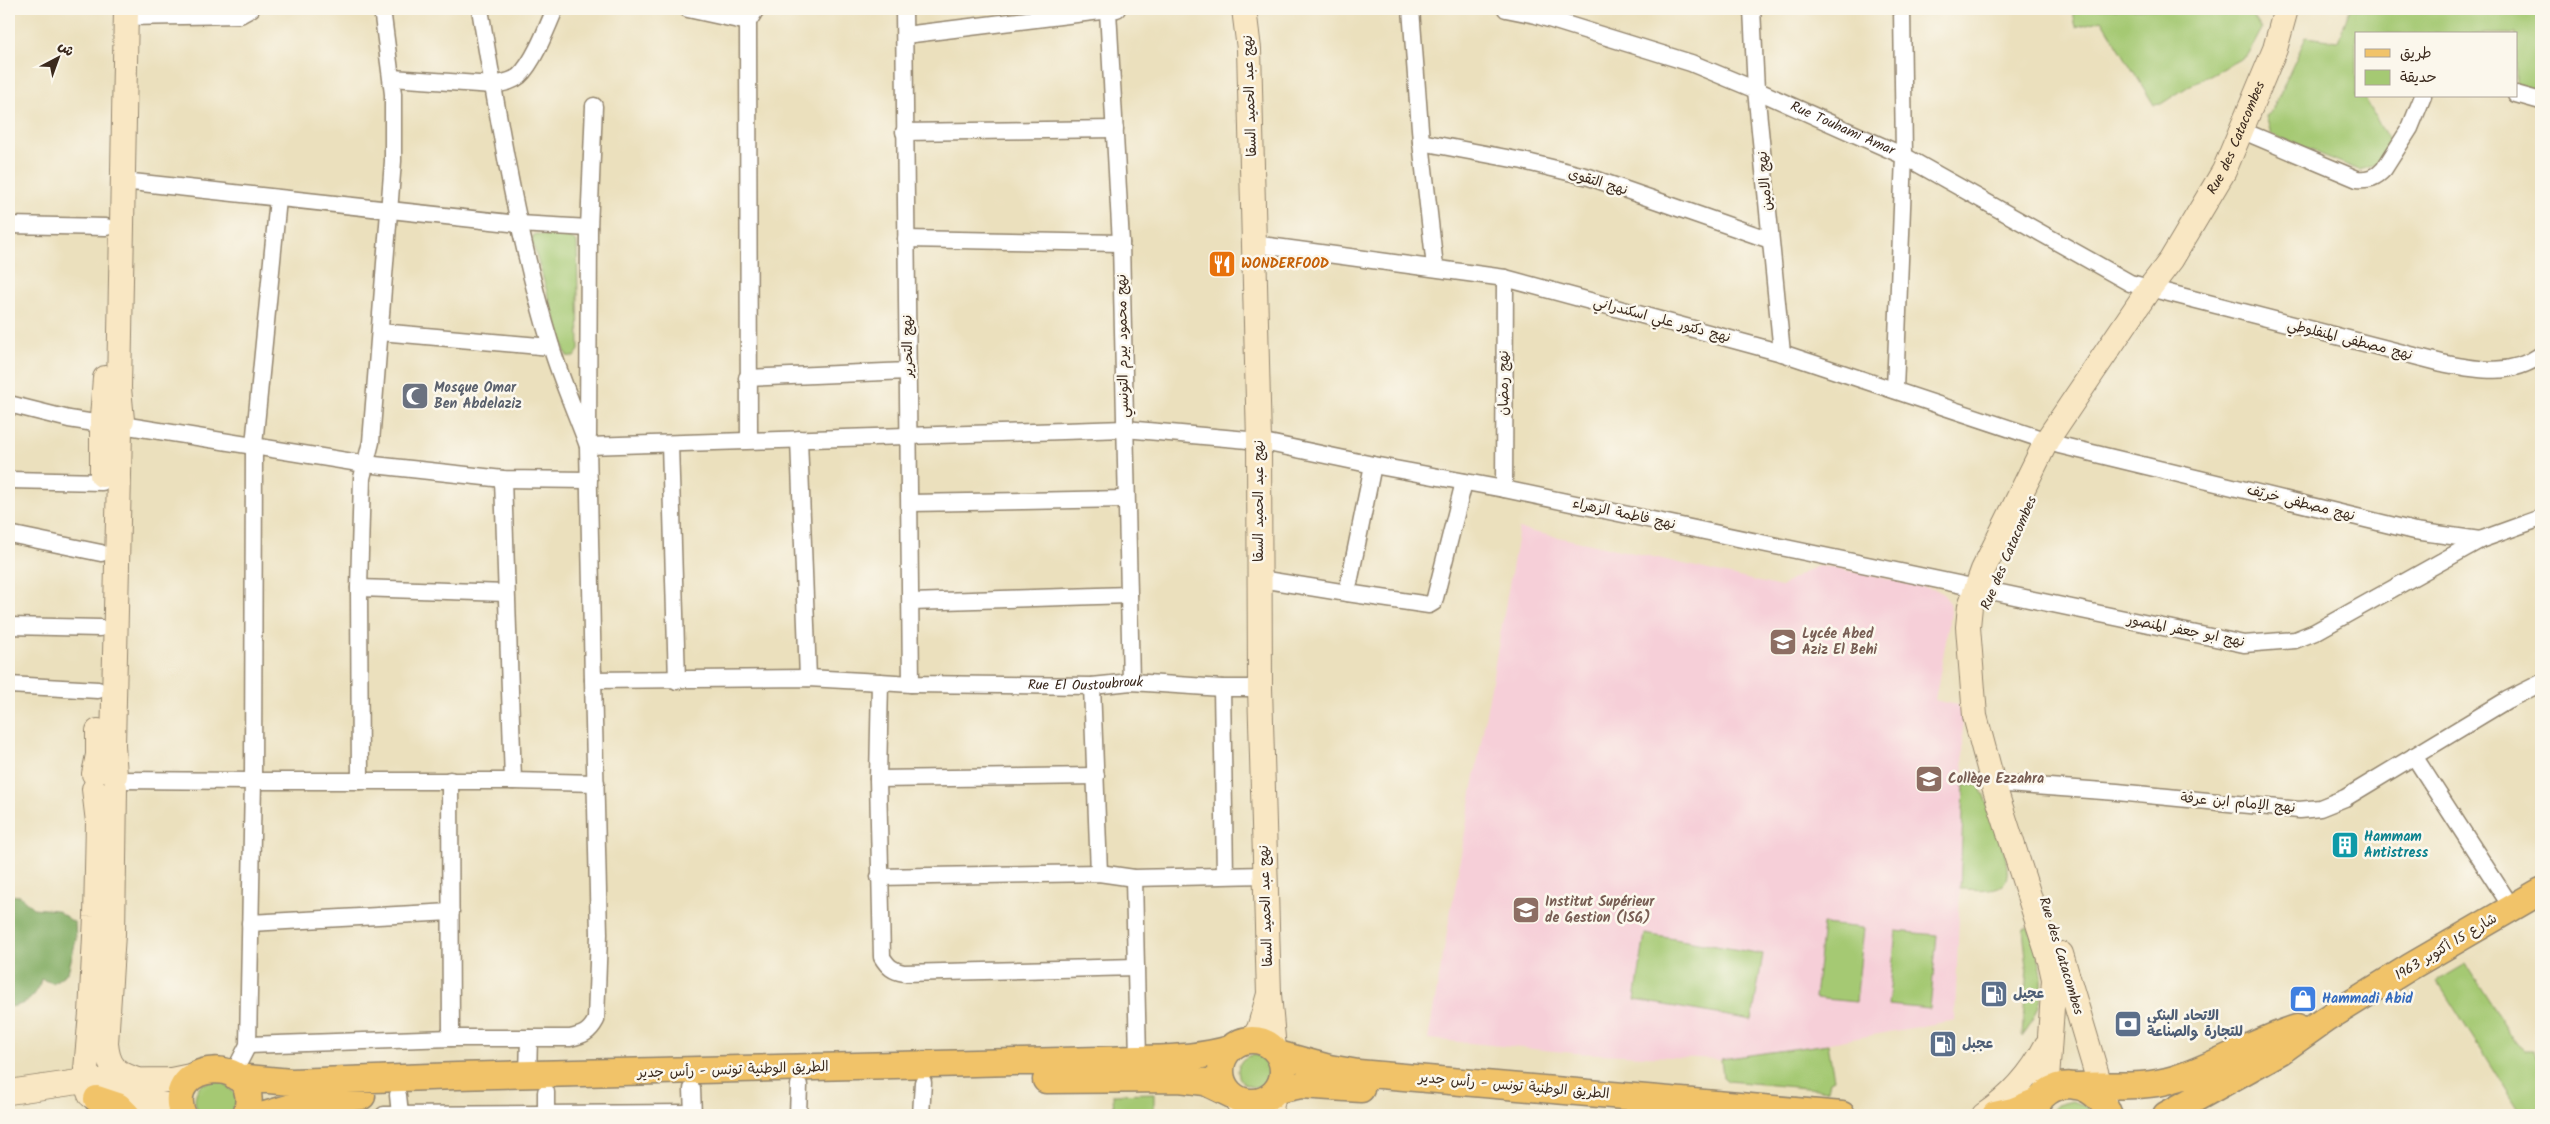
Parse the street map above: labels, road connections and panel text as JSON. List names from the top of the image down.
{
  "streets": {
    "main road": [
      "نهج عبد الحميد السقا",
      "Rue des Catacombes",
      "شارع 15 أكتوبر 1963",
      "الطريق الوطنية تونس - رأس جدير"
    ],
    "street": [
      "Rue Touhami Amar",
      "نهج الامين",
      "نهج التقوى",
      "نهج دكتور علي اسكندراني",
      "نهج مصطفى المنفلوطي",
      "نهج التحرير",
      "نهج محمود بيرم التونسي",
      "نهج رمضان",
      "نهج مصطفى خريّف",
      "نهج فاطمة الزهراء",
      "نهج ابو جعفر المنصور",
      "Rue El Oustoubrouk",
      "نهج الإمام ابن عرفة"
    ]
  },
  "crossings": [
    ["نهج عبد الحميد السقا", "نهج دكتور علي اسكندراني"],
    ["نهج عبد الحميد السقا", "نهج فاطمة الزهراء"],
    ["نهج عبد الحميد السقا", "Rue El Oustoubrouk"],
    ["نهج عبد الحميد السقا", "الطريق الوطنية تونس - رأس جدير"],
    ["Rue Touhami Amar", "Rue des Catacombes"],
    ["Rue Touhami Amar", "نهج الامين"],
    ["Rue Touhami Amar", "نهج مصطفى المنفلوطي"],
    ["Rue des Catacombes", "نهج دكتور علي اسكندراني"],
    ["Rue des Catacombes", "نهج مصطفى المنفلوطي"],
    ["Rue des Catacombes", "نهج مصطفى خريّف"],
    ["Rue des Catacombes", "نهج فاطمة الزهراء"],
    ["Rue des Catacombes", "نهج ابو جعفر المنصور"],
    ["Rue des Catacombes", "نهج الإمام ابن عرفة"],
    ["Rue des Catacombes", "شارع 15 أكتوبر 1963"],
    ["نهج الامين", "نهج التقوى"],
    ["نهج الامين", "نهج دكتور علي اسكندراني"],
    ["نهج دكتور علي اسكندراني", "نهج رمضان"],
    ["نهج دكتور علي اسكندراني", "نهج مصطفى خريّف"],
    ["نهج التحرير", "نهج فاطمة الزهراء"],
    ["نهج التحرير", "Rue El Oustoubrouk"],
    ["نهج محمود بيرم التونسي", "نهج فاطمة الزهراء"],
    ["نهج محمود بيرم التونسي", "Rue El Oustoubrouk"],
    ["نهج رمضان", "نهج فاطمة الزهراء"],
    ["نهج مصطفى خريّف", "نهج ابو جعفر المنصور"],
    ["نهج فاطمة الزهراء", "نهج ابو جعفر المنصور"]
  ],
  "places": {
    "restaurant": ["WONDERFOOD"],
    "mosque": ["Mosque Omar Ben Abdelaziz"],
    "school or university": ["Lycée Abed Aziz El Behi", "Collège Ezzahra", "Institut Supérieur de Gestion (ISG)"],
    "building": ["Hammam Antistress"],
    "fuel station": ["عجيل", "عجبل"],
    "shop": ["Hammadi Abid"],
    "bank": ["الاتحاد البنكي للتجارة والصناعة"]
  },
  "legend": ["طريق", "حديقة"],
  "north": "top right"
}
